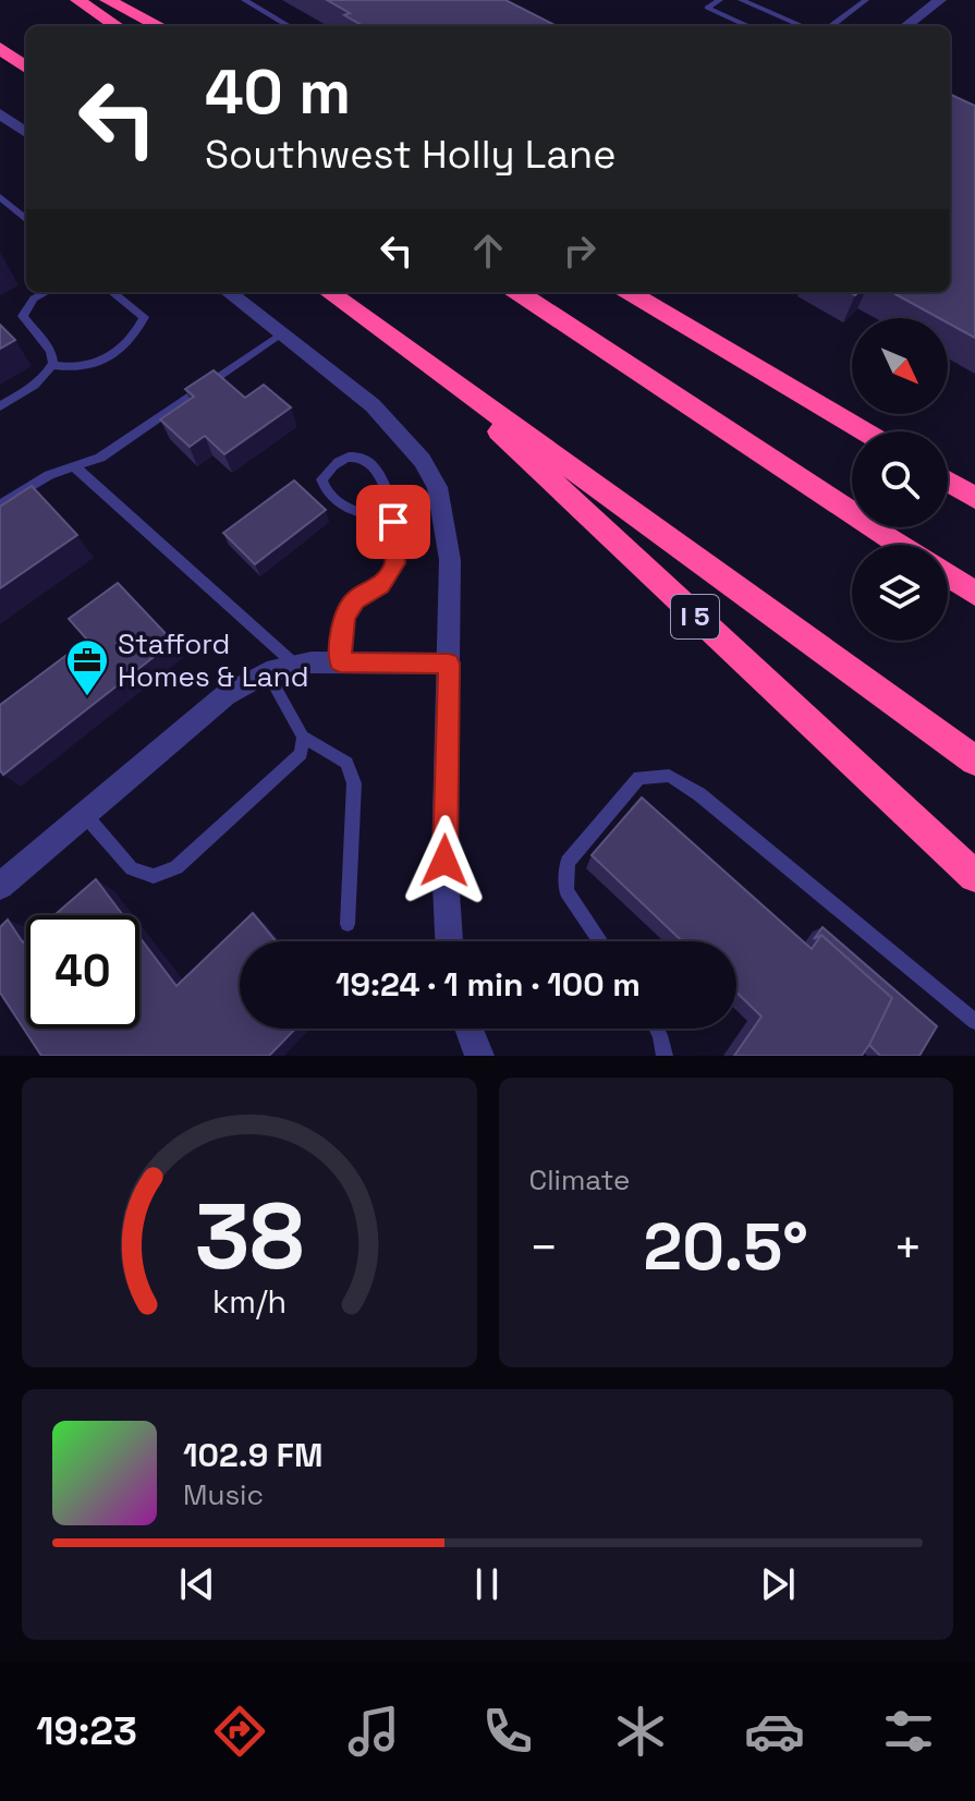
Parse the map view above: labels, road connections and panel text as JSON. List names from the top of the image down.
{
  "streets": {
    "highway": ["I 5"]
  },
  "places": {
    "office": ["Stafford Homes & Land"]
  },
  "north": "bottom right",
  "page": {
    "turn": ["40 m", "Southwest Holly Lane"],
    "limit": "40",
    "trip": "19:24 · 1 min · 100 m",
    "tile": "Climate",
    "heat": ["−", "20.5°", "+"],
    "song": ["102.9 FM", "Music"],
    "tabs": "19:23",
    "gauge": ["38", "km/h"]
  }
}
